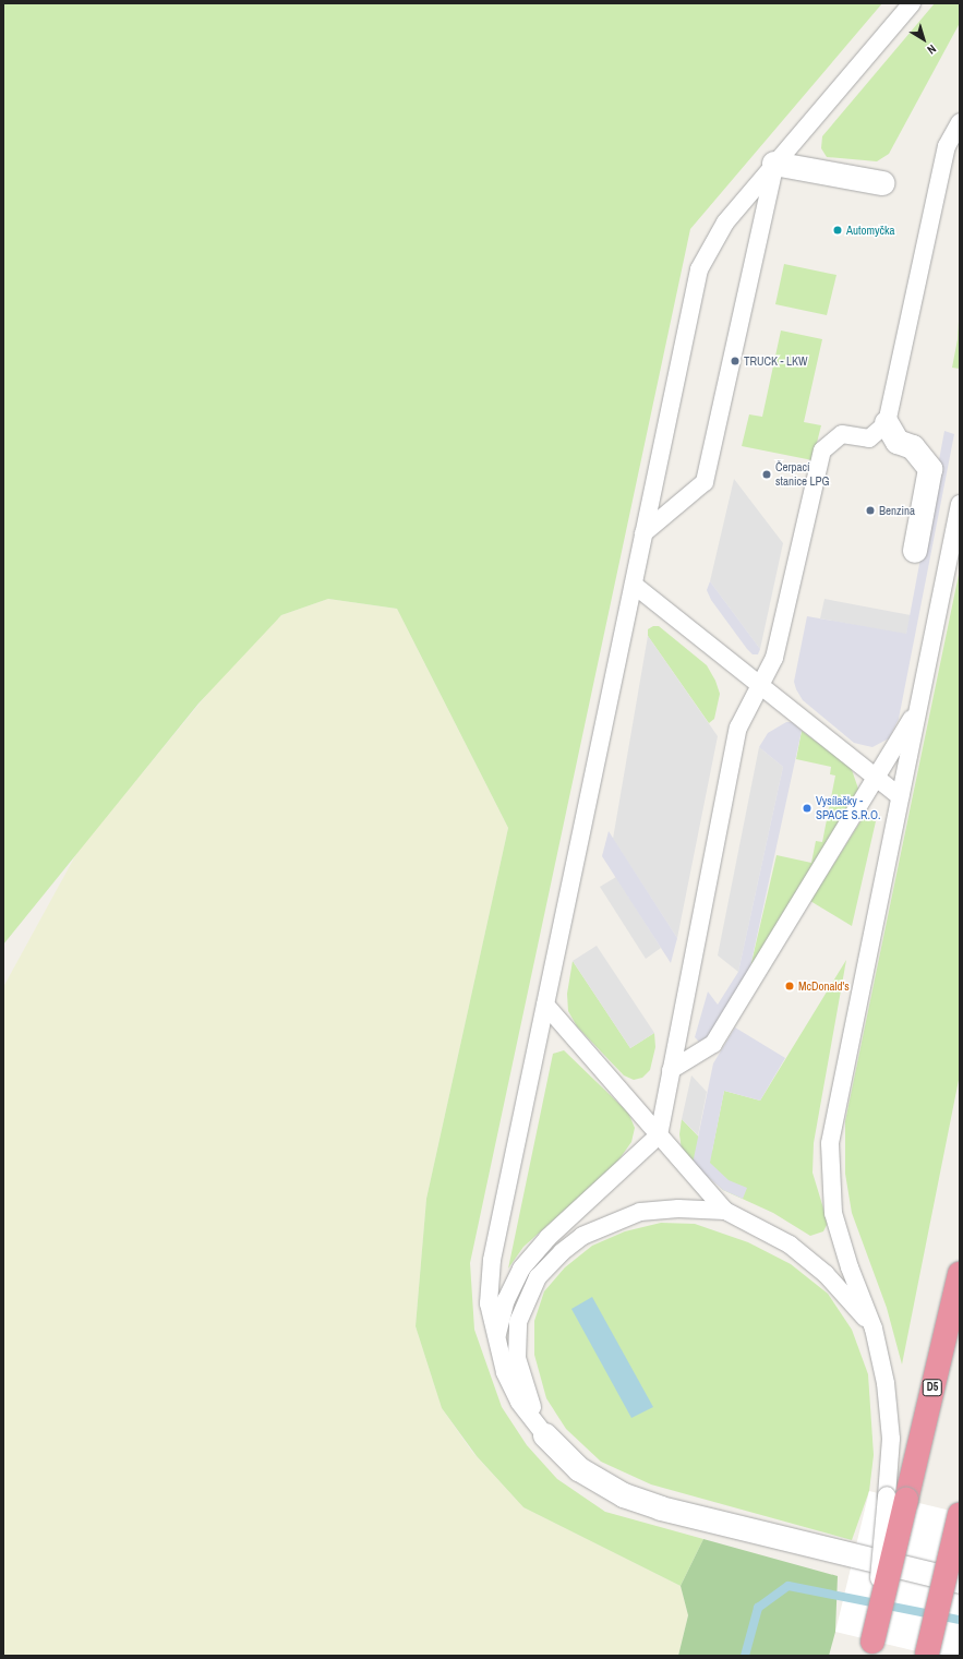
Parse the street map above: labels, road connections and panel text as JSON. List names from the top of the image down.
{
  "streets": {
    "highway": ["D5"]
  },
  "places": [
    "Automyčka",
    "TRUCK - LKW",
    "Čerpací stanice LPG",
    "Benzina",
    "Vysílačky - SPACE S.R.O.",
    "McDonald's"
  ],
  "north": "bottom right"
}
